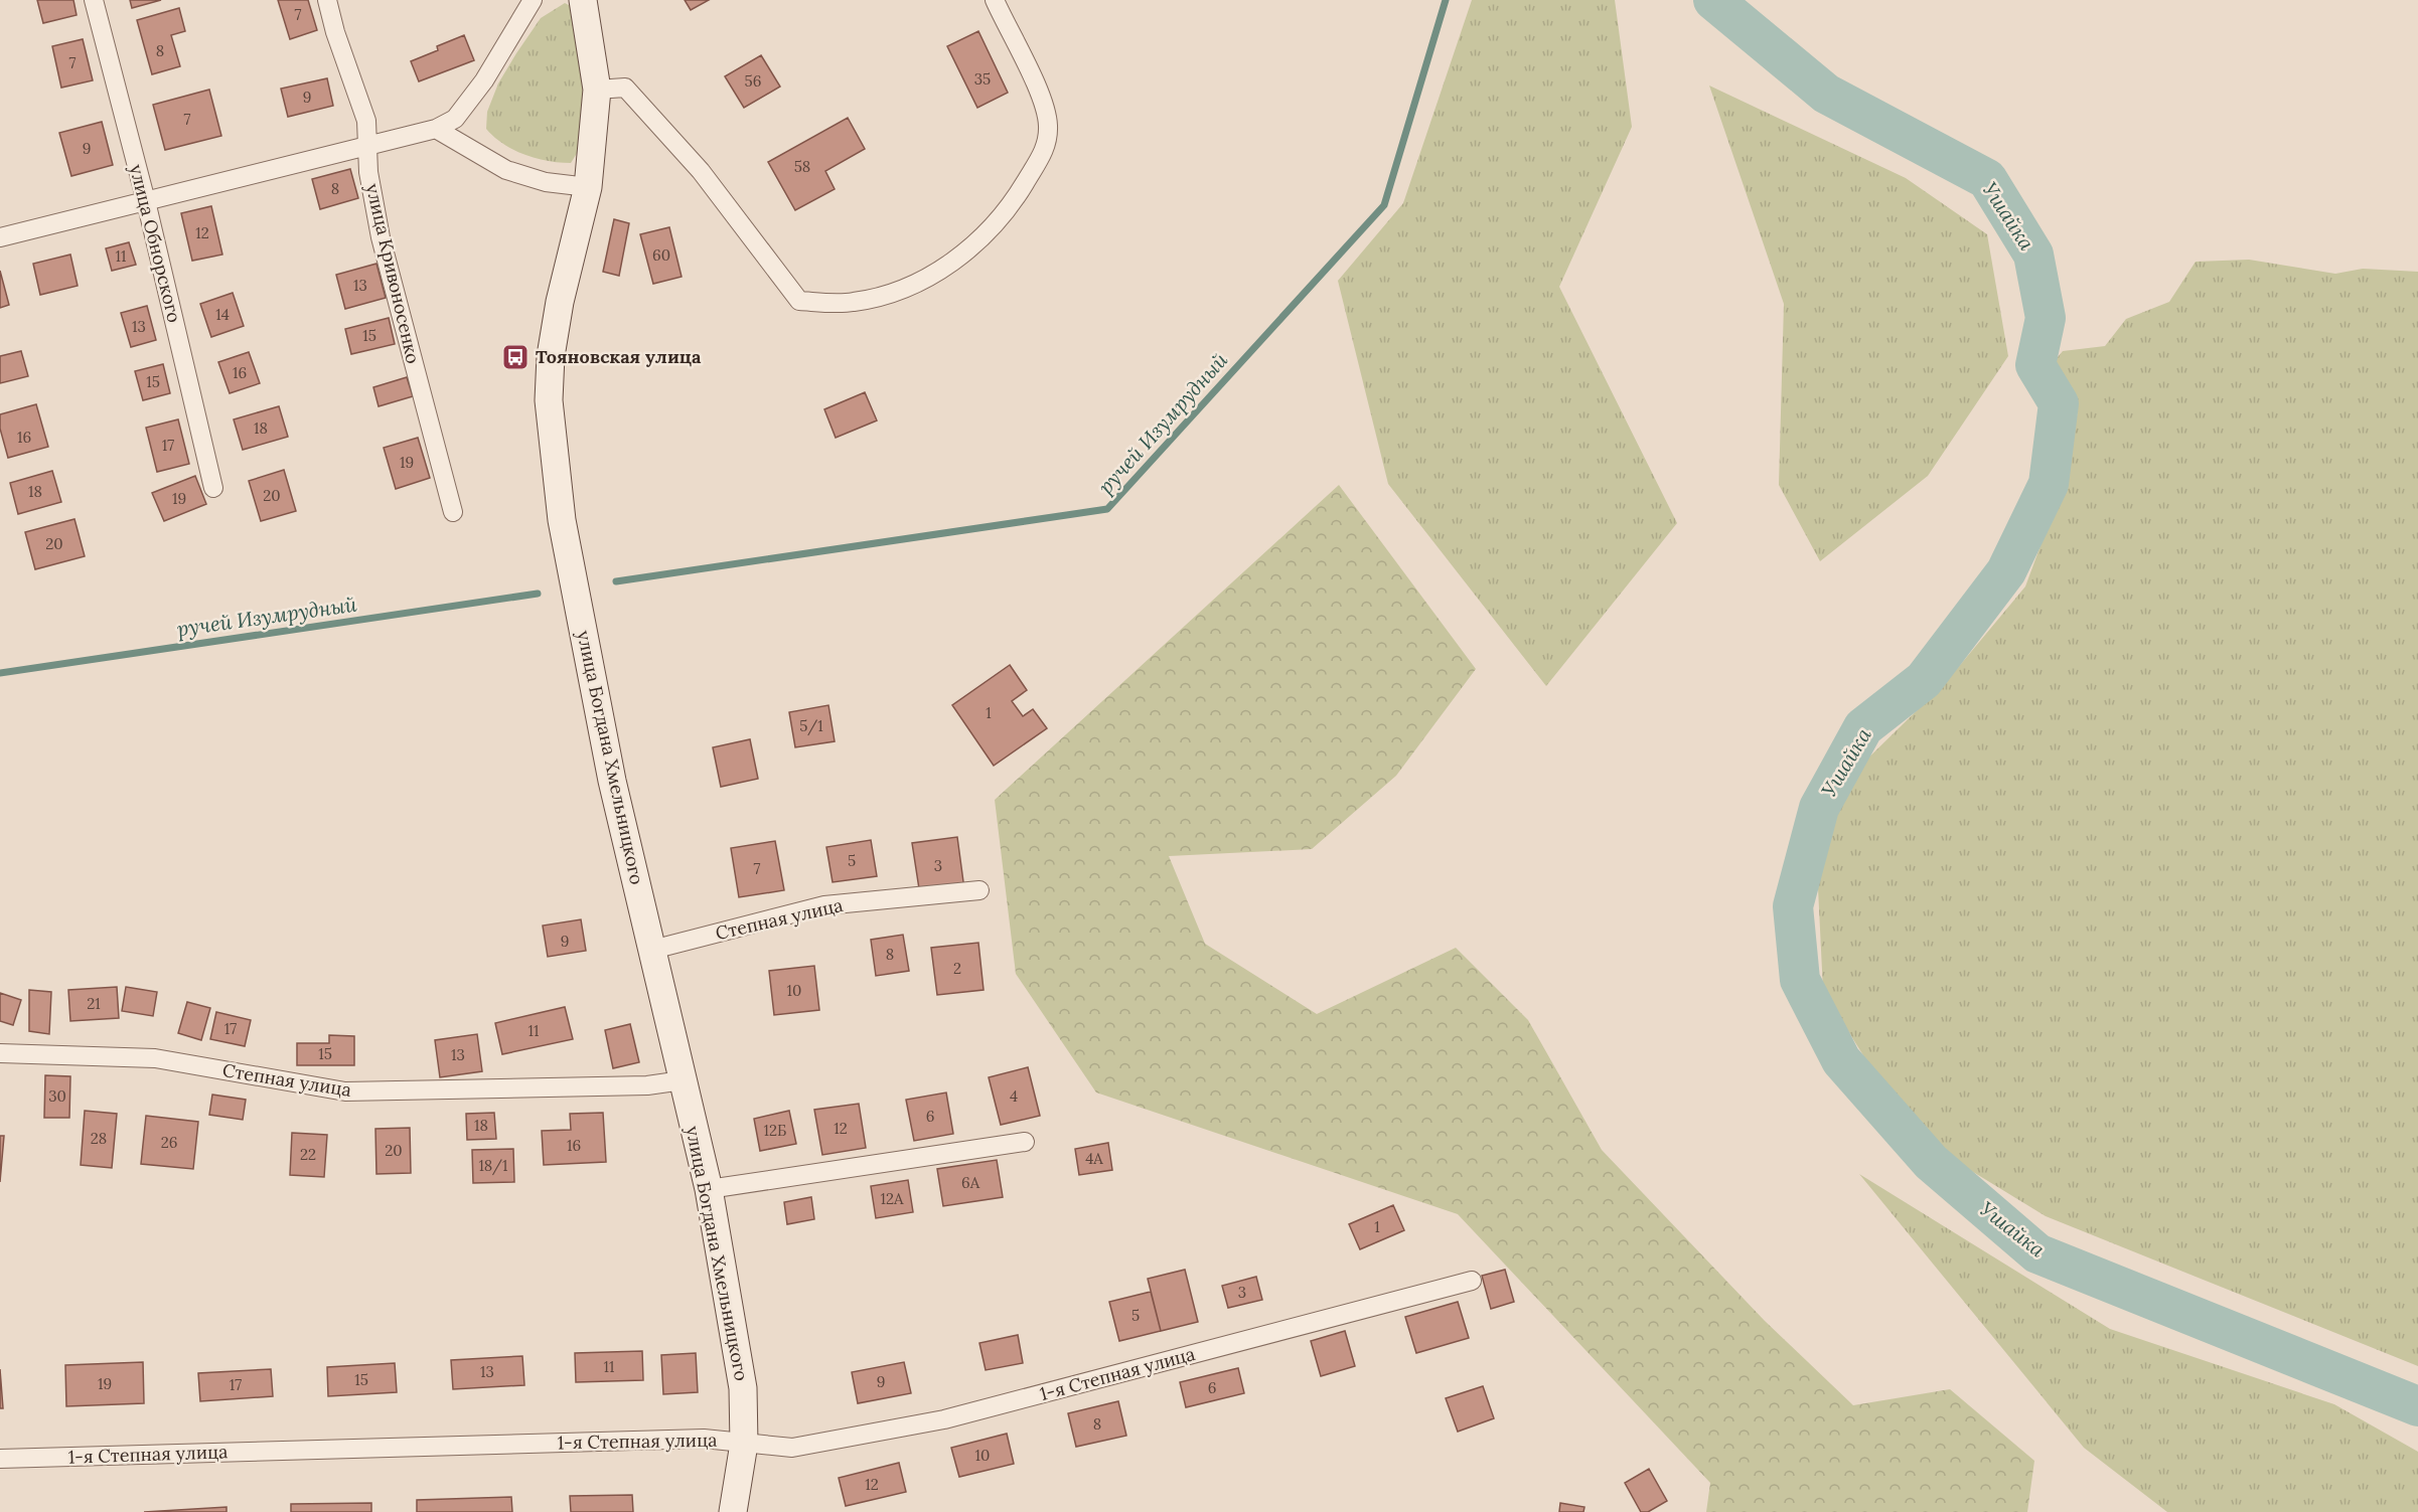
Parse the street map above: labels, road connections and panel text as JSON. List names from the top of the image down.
{
  "streets": {
    "street": [
      "улица Обнорского",
      "улица Кривоносенко",
      "улица Богдана Хмельницкого",
      "Степная улица",
      "1-я Степная улица"
    ]
  },
  "crossings": [
    ["улица Богдана Хмельницкого", "Степная улица"],
    ["улица Богдана Хмельницкого", "1-я Степная улица"]
  ],
  "water": ["Ушайка", "ручей Изумрудный"],
  "places": {
    "bus stop": ["Тояновская улица"]
  },
  "house_numbers": [
    "7",
    "8",
    "7",
    "35",
    "56",
    "9",
    "7",
    "9",
    "58",
    "8",
    "12",
    "60",
    "11",
    "13",
    "14",
    "13",
    "15",
    "16",
    "15",
    "18",
    "16",
    "17",
    "19",
    "18",
    "20",
    "19",
    "20",
    "1",
    "5/1",
    "5",
    "3",
    "7",
    "9",
    "8",
    "2",
    "10",
    "21",
    "17",
    "11",
    "15",
    "13",
    "30",
    "4",
    "6",
    "18",
    "12",
    "12Б",
    "28",
    "26",
    "16",
    "20",
    "22",
    "4А",
    "18/1",
    "6А",
    "12А",
    "1",
    "3",
    "5",
    "11",
    "13",
    "15",
    "9",
    "19",
    "17",
    "6",
    "8",
    "10",
    "12"
  ]
}
